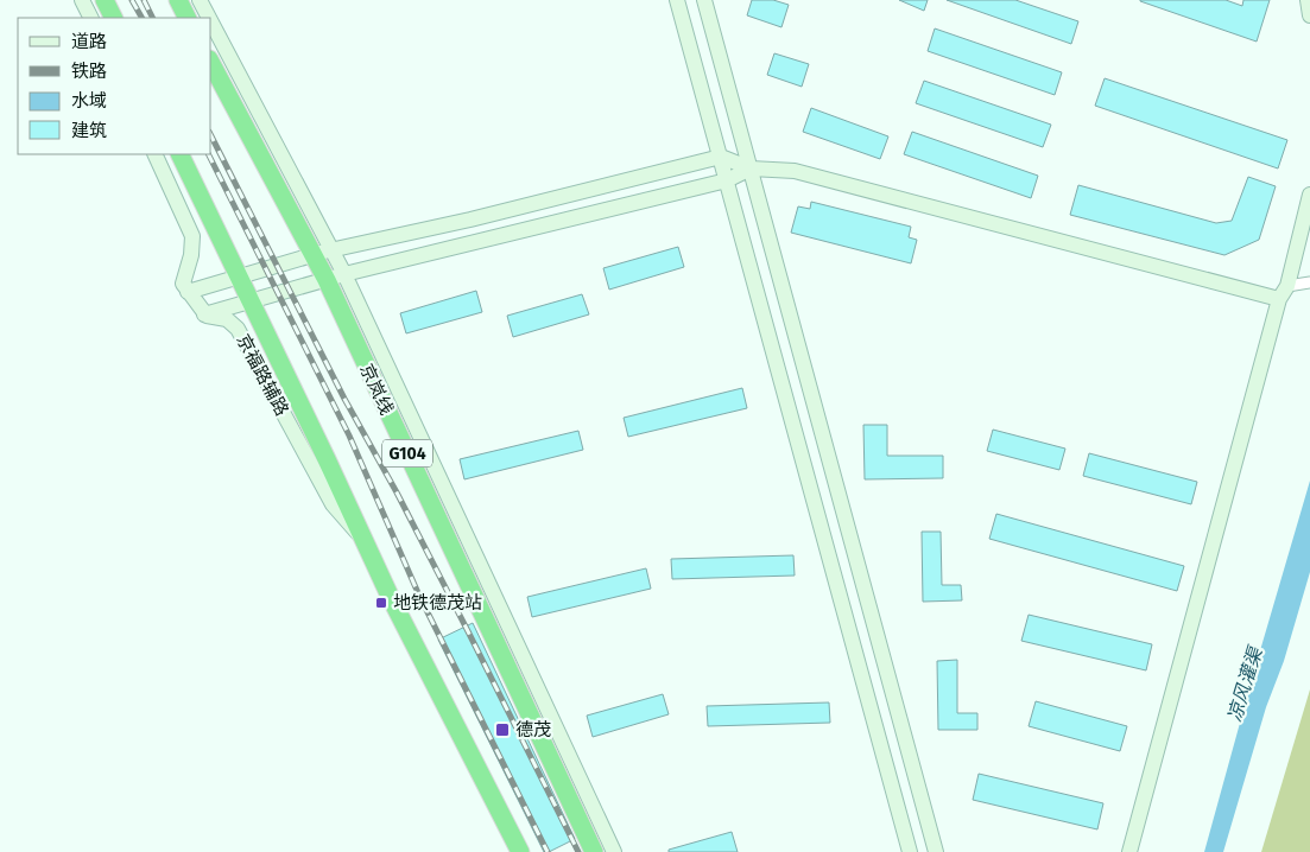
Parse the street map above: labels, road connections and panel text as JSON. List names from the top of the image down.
{
  "streets": {
    "highway": ["京岚线", "G104"],
    "street": ["京福路辅路"]
  },
  "water": ["凉风灌渠"],
  "places": {
    "transit": ["地铁德茂站", "德茂"]
  },
  "legend": [
    "道路",
    "铁路",
    "水域",
    "建筑"
  ]
}
